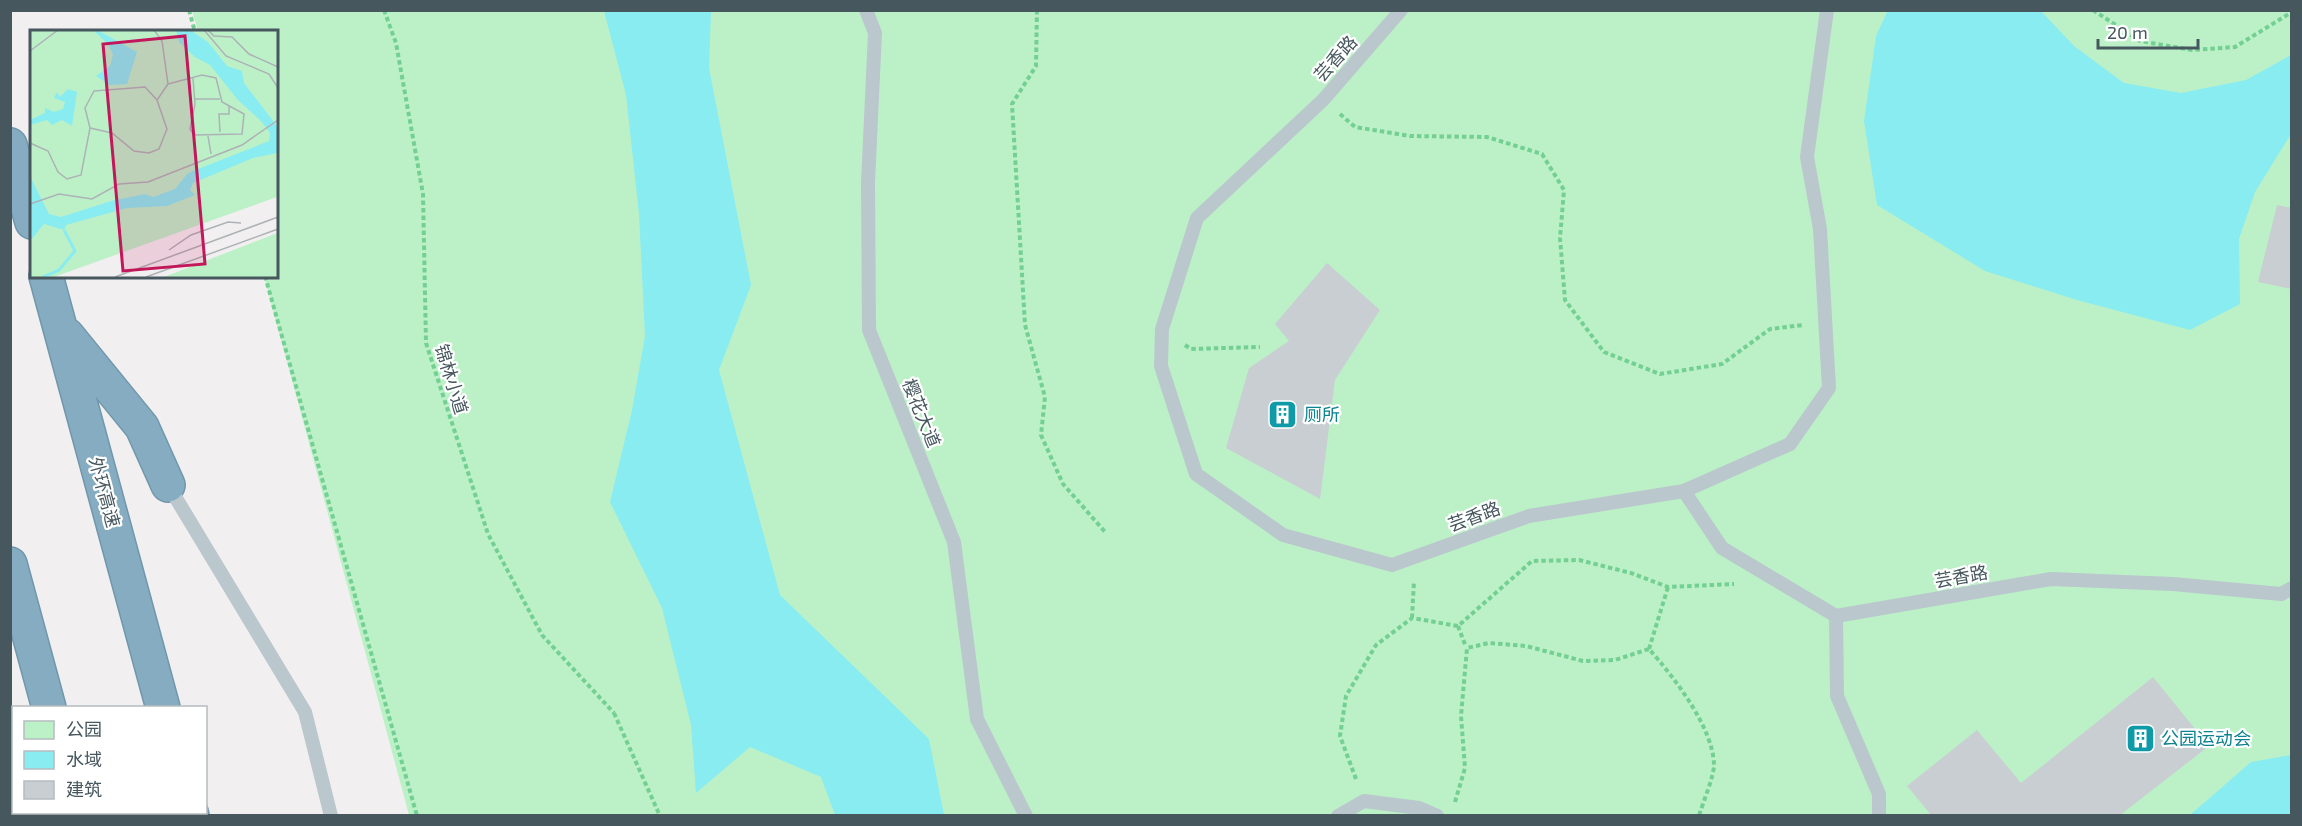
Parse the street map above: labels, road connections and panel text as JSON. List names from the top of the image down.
{
  "streets": {
    "highway": ["外环高速"],
    "lane": ["芸香路", "樱花大道"],
    "path": ["锦林小道"]
  },
  "places": {
    "building": ["厕所", "公园运动会"]
  },
  "legend": ["公园", "水域", "建筑"],
  "scale_bar": "20 m"
}
